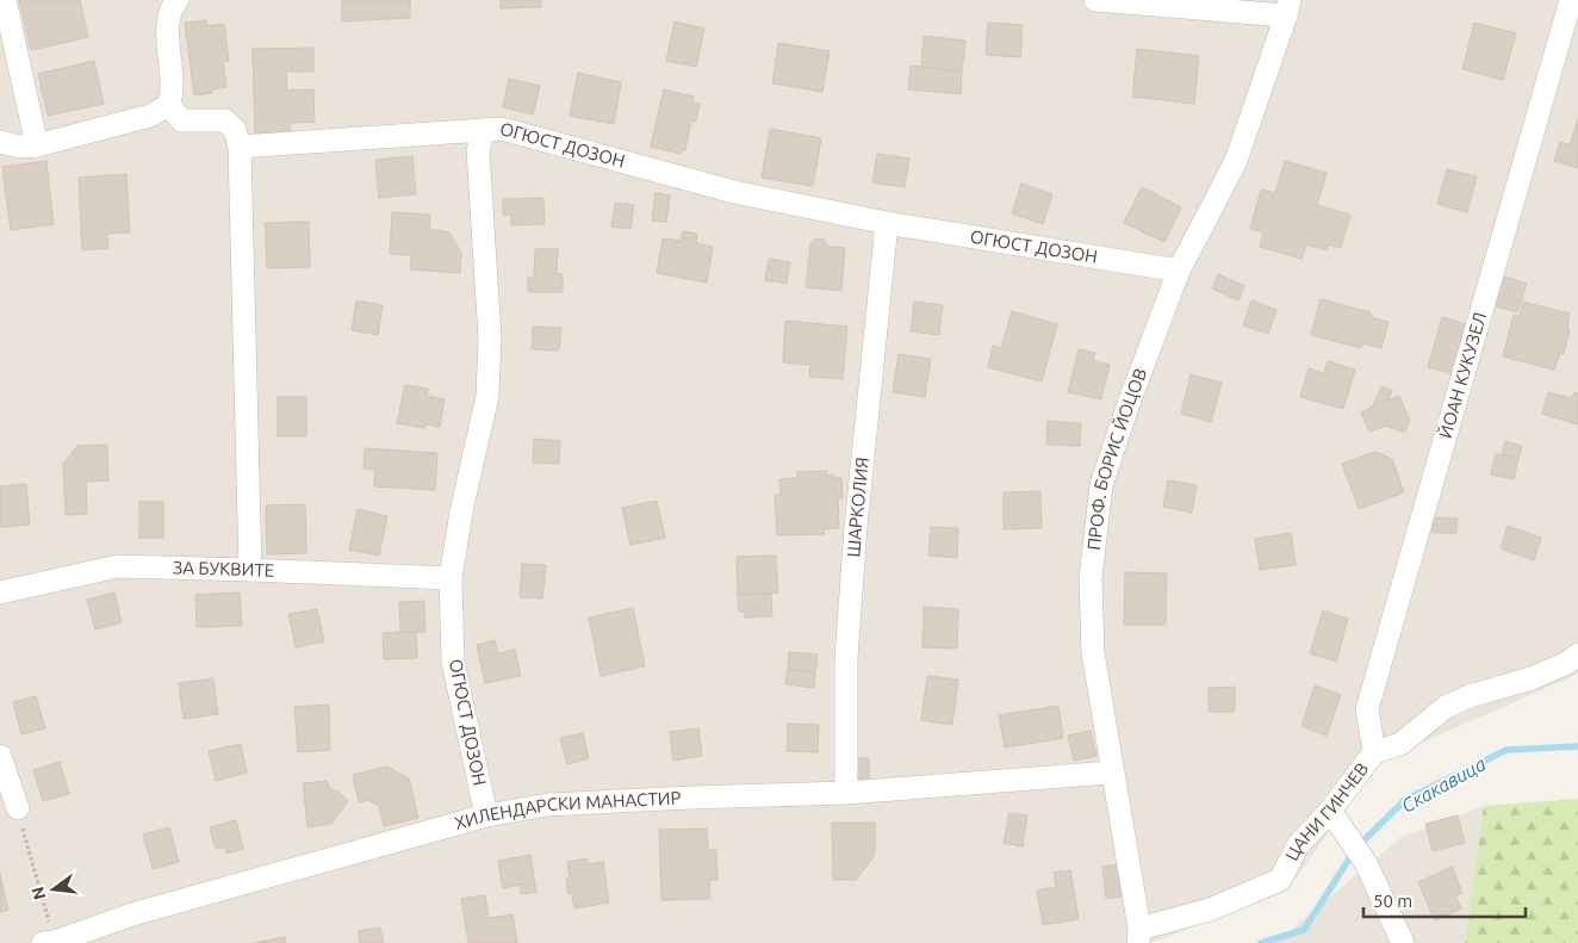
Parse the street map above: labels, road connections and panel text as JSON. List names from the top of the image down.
{
  "streets": {
    "street": [
      "ОГЮСТ ДОЗОН",
      "ЙОАН КУКУЗЕЛ",
      "ПРОФ. БОРИС ЙОЦОВ",
      "ШАРКОЛИЯ",
      "ЗА БУКВИТЕ",
      "ХИЛЕНДАРСКИ МАНАСТИР",
      "ЦАНИ ГИНЧЕВ"
    ]
  },
  "crossings": [
    ["ОГЮСТ ДОЗОН", "ПРОФ. БОРИС ЙОЦОВ"],
    ["ОГЮСТ ДОЗОН", "ШАРКОЛИЯ"],
    ["ОГЮСТ ДОЗОН", "ЗА БУКВИТЕ"],
    ["ОГЮСТ ДОЗОН", "ХИЛЕНДАРСКИ МАНАСТИР"],
    ["ЙОАН КУКУЗЕЛ", "ЦАНИ ГИНЧЕВ"],
    ["ПРОФ. БОРИС ЙОЦОВ", "ХИЛЕНДАРСКИ МАНАСТИР"],
    ["ПРОФ. БОРИС ЙОЦОВ", "ЦАНИ ГИНЧЕВ"],
    ["ШАРКОЛИЯ", "ХИЛЕНДАРСКИ МАНАСТИР"]
  ],
  "water": ["Скакавица"],
  "scale_bar": "50 m",
  "north": "left"
}
